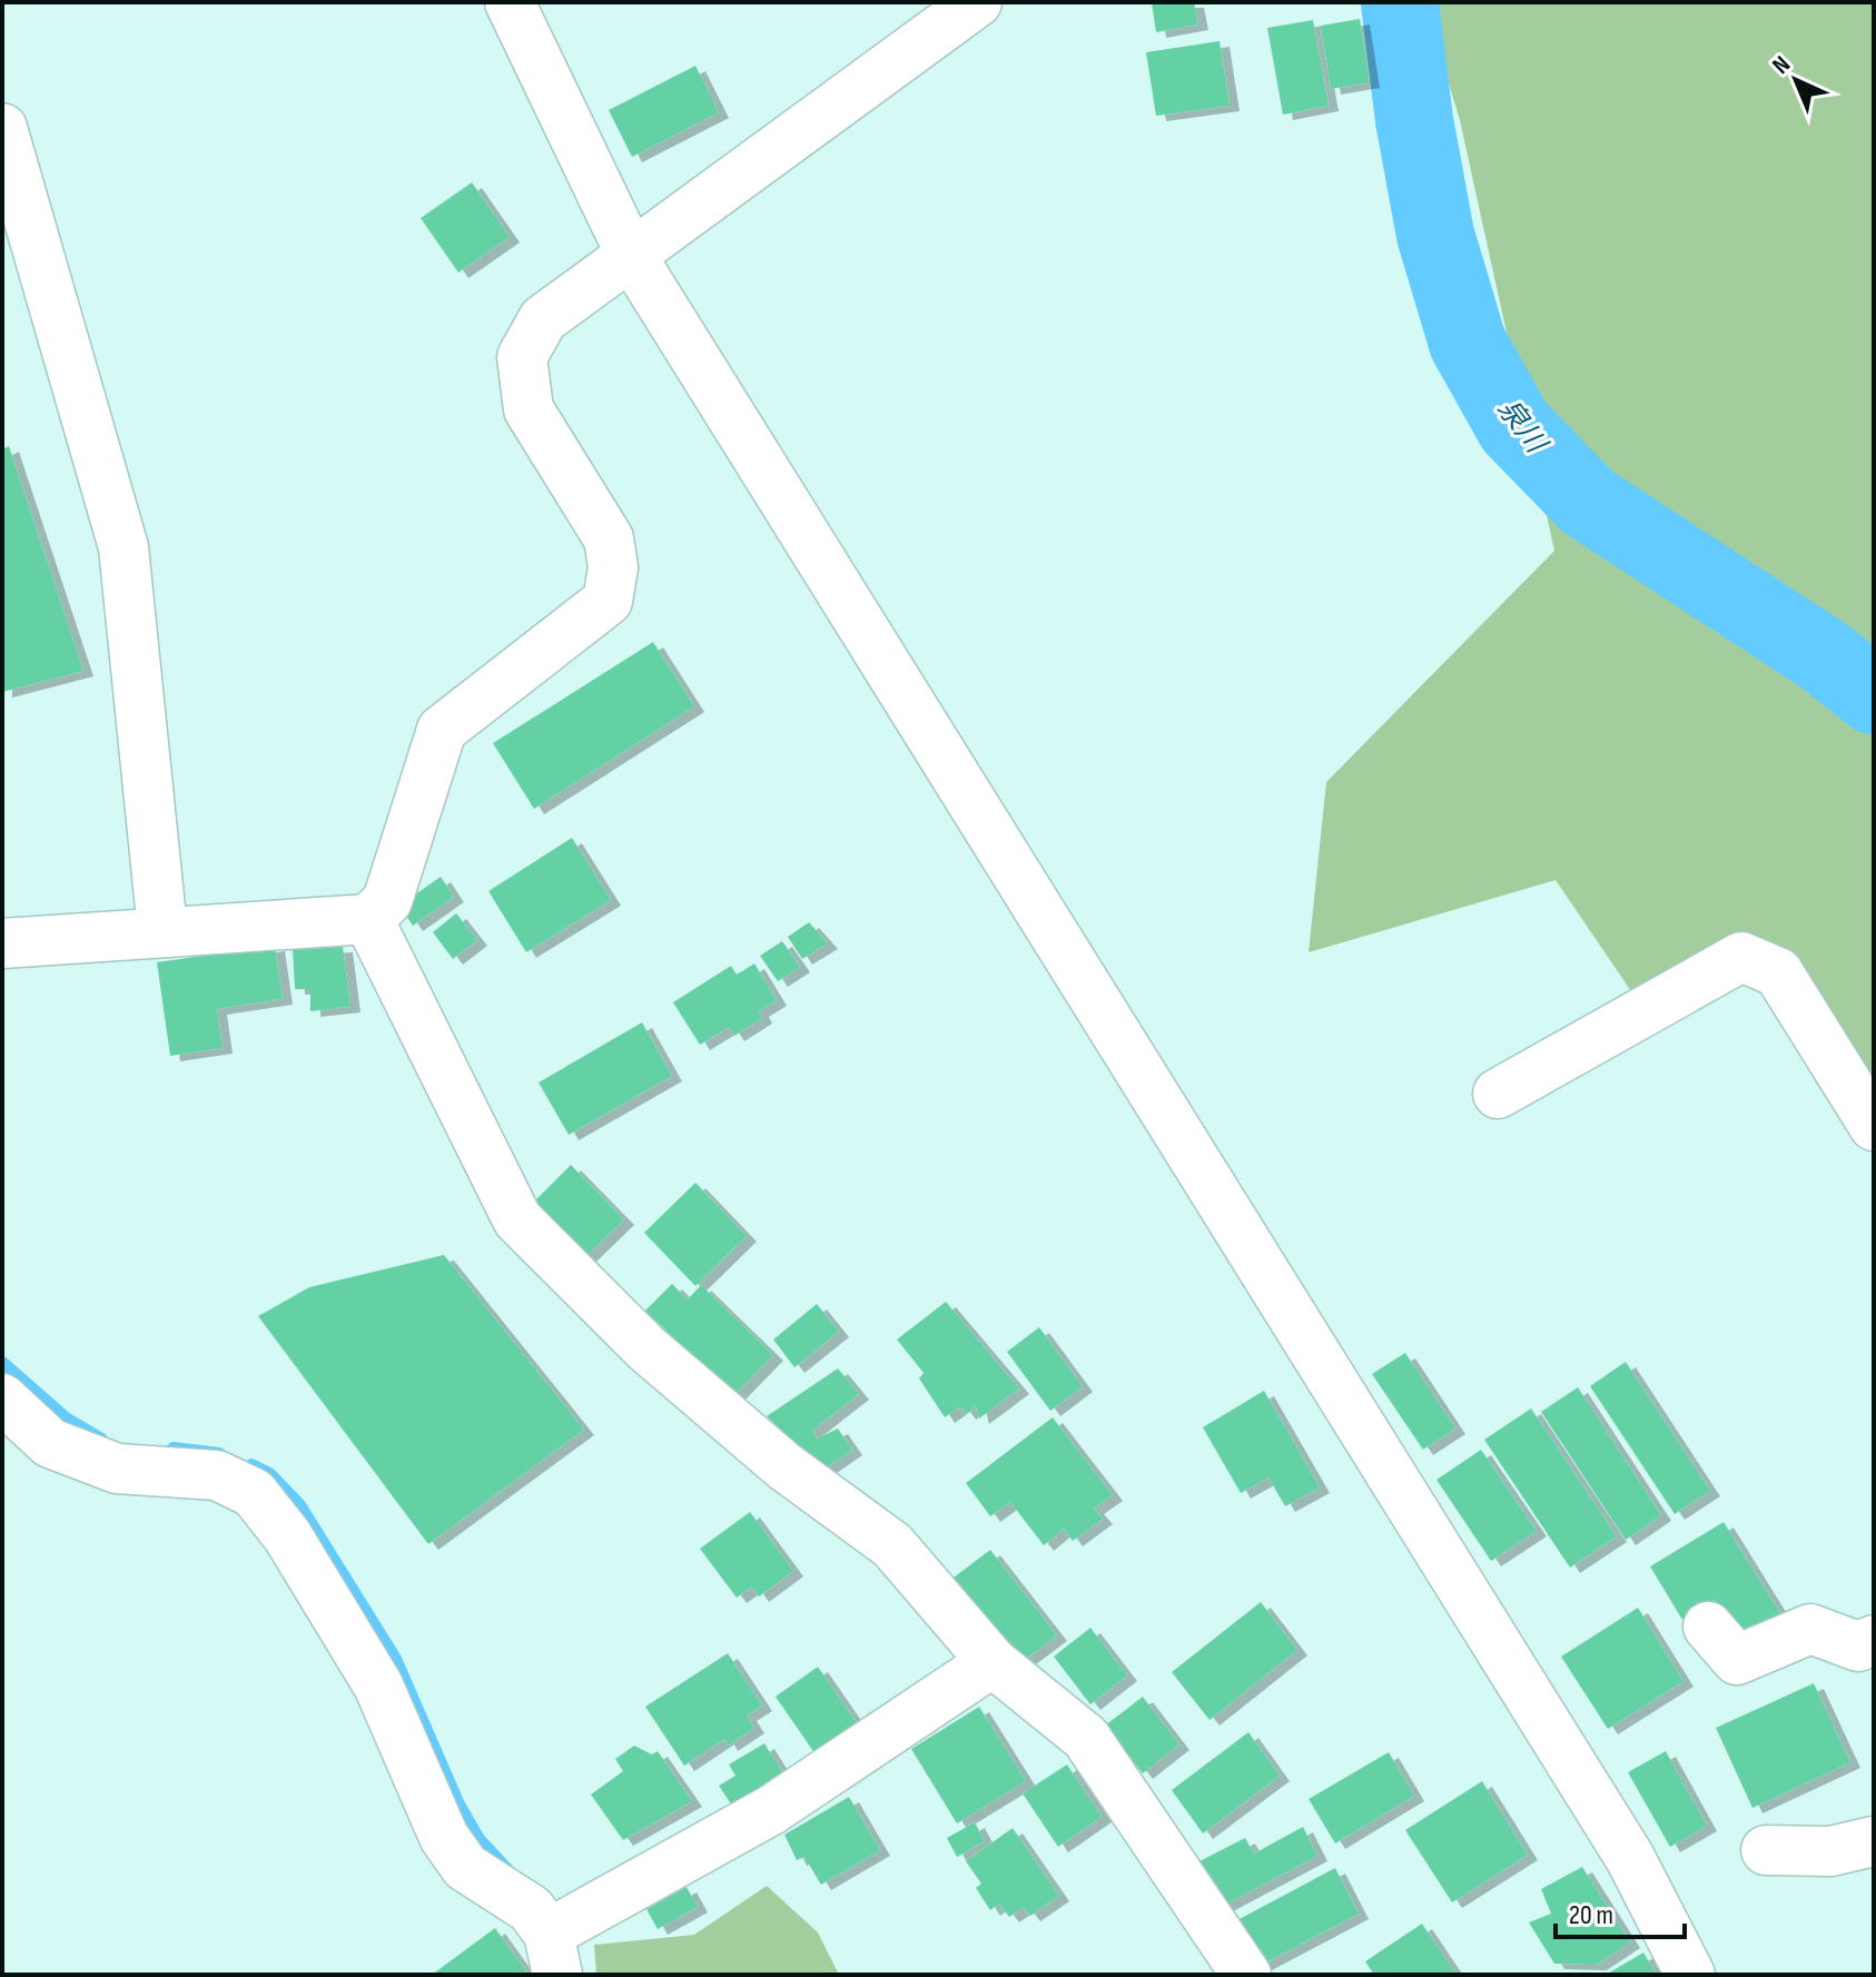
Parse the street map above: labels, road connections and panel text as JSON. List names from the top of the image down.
{
  "water": ["泉川"],
  "scale_bar": "20 m",
  "north": "top left"
}
